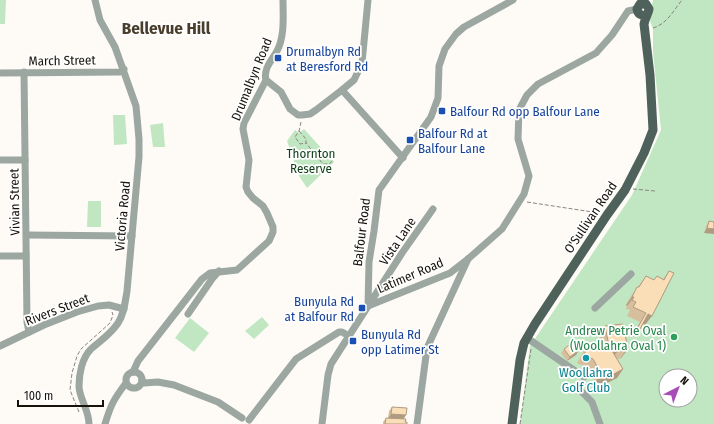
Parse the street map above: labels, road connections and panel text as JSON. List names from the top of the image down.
{
  "streets": {
    "main road": ["O'Sullivan Road"],
    "street": [
      "March Street",
      "Drumalbyn Road",
      "Vivian Street",
      "Victoria Road",
      "Balfour Road",
      "Vista Lane",
      "Latimer Road",
      "Rivers Street"
    ]
  },
  "crossings": [
    ["March Street", "Vivian Street"],
    ["March Street", "Victoria Road"],
    ["Vivian Street", "Rivers Street"],
    ["Victoria Road", "Rivers Street"],
    ["O'Sullivan Road", "Latimer Road"],
    ["Balfour Road", "Vista Lane"],
    ["Balfour Road", "Latimer Road"],
    ["Vista Lane", "Latimer Road"]
  ],
  "districts": ["Bellevue Hill"],
  "parks": ["Thornton Reserve"],
  "places": {
    "transit": [
      "Drumalbyn Rd at Beresford Rd",
      "Balfour Rd opp Balfour Lane",
      "Balfour Rd at Balfour Lane",
      "Bunyula Rd at Balfour Rd",
      "Bunyula Rd opp Latimer St"
    ],
    "other": ["Andrew Petrie Oval (Woollahra Oval 1)", "Woollahra Golf Club"]
  },
  "scale_bar": "100 m",
  "north": "top right"
}
